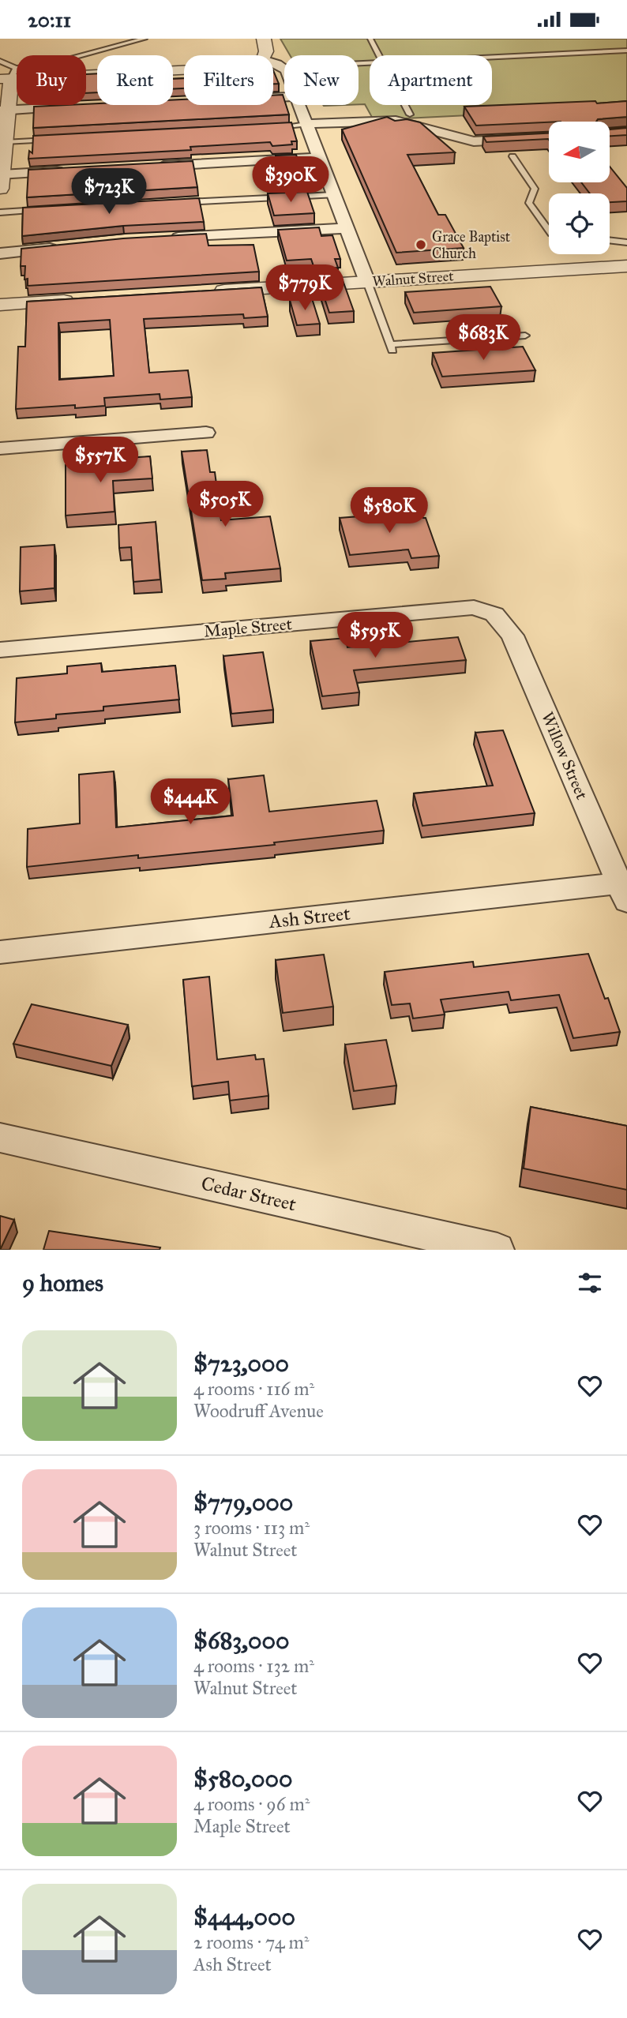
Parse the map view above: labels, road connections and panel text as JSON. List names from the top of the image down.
{
  "streets": {
    "street": [
      "Walnut Street",
      "Maple Street",
      "Willow Street",
      "Ash Street",
      "Cedar Street"
    ]
  },
  "crossings": [
    ["Maple Street", "Willow Street"],
    ["Willow Street", "Ash Street"]
  ],
  "places": ["Grace Baptist Church"],
  "north": "left",
  "page": {
    "status": "20:11",
    "chip": [
      "Buy",
      "Rent",
      "Filters",
      "New",
      "Apartment"
    ],
    "price": [
      "$390K",
      "$723K",
      "$779K",
      "$683K",
      "$557K",
      "$505K",
      "$580K",
      "$595K",
      "$444K"
    ],
    "heading": "9 homes",
    "list": [
      {
        "name": "$723,000",
        "note": "4 rooms · 116 m² · Woodruff Avenue"
      },
      {
        "name": "$779,000",
        "note": "3 rooms · 113 m² · Walnut Street"
      },
      {
        "name": "$683,000",
        "note": "4 rooms · 132 m² · Walnut Street"
      },
      {
        "name": "$580,000",
        "note": "4 rooms · 96 m² · Maple Street"
      },
      {
        "name": "$444,000",
        "note": "2 rooms · 74 m² · Ash Street"
      }
    ]
  }
}
